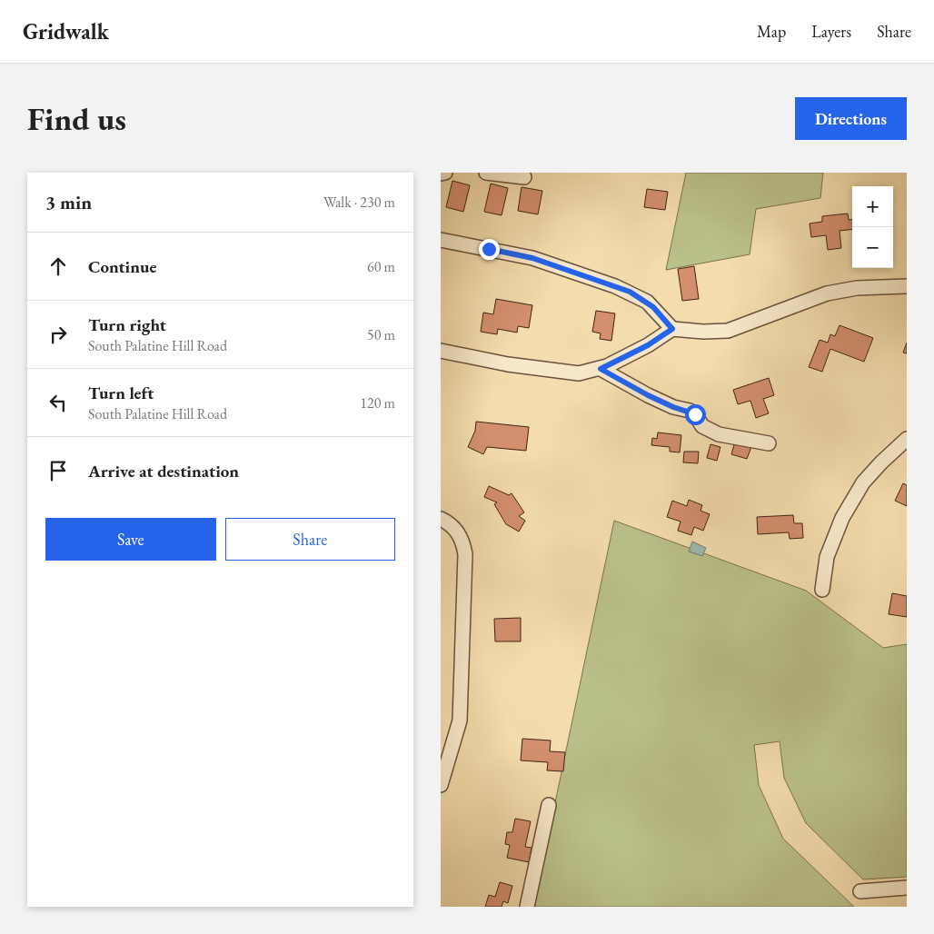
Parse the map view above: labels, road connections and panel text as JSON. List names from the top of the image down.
{
  "page": {
    "header": "Gridwalk",
    "nav": ["Map", "Layers", "Share"],
    "buttons": [
      "Directions",
      ["Save", "Share"]
    ],
    "title": "Find us",
    "heading": ["3 min", "Walk · 230 m"],
    "map_buttons": ["+", "−"],
    "list": [
      ["Continue", "60 m"],
      ["Turn right", "South Palatine Hill Road", "50 m"],
      ["Turn left", "South Palatine Hill Road", "120 m"],
      "Arrive at destination"
    ]
  }
}
